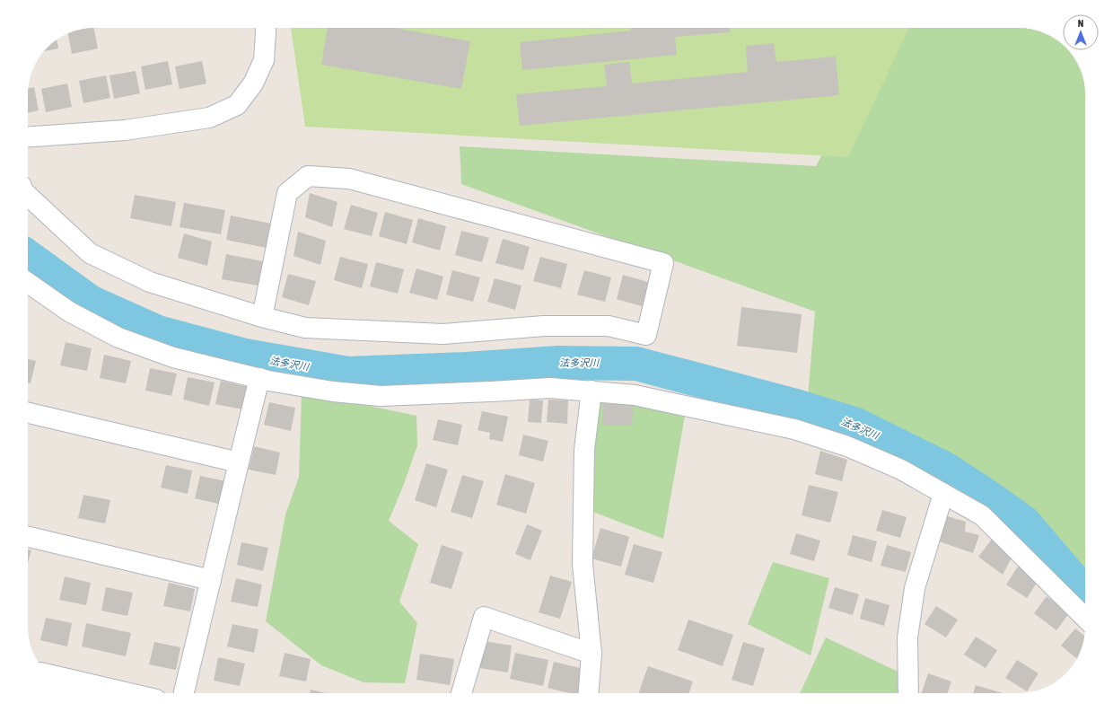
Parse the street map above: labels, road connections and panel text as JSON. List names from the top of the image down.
{
  "water": ["法多沢川"],
  "north": "top"
}
